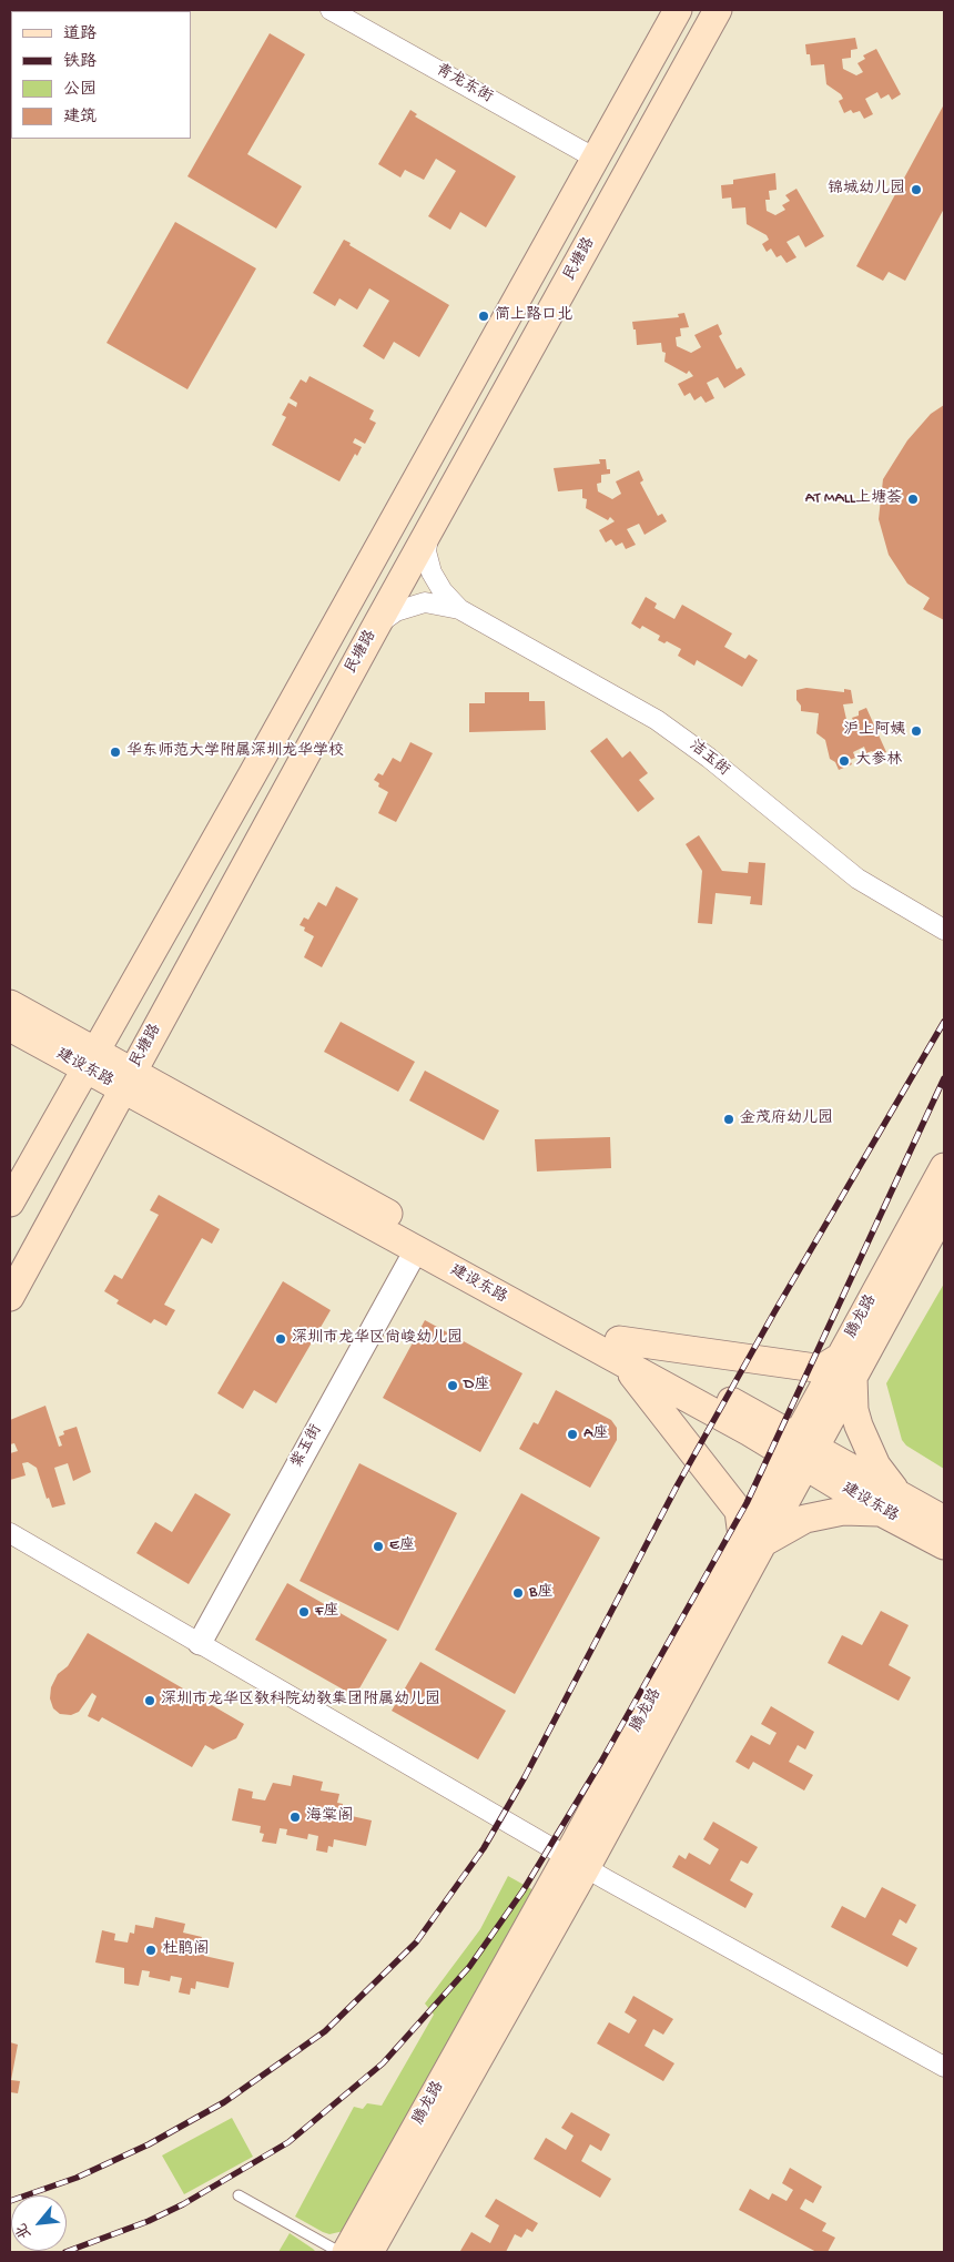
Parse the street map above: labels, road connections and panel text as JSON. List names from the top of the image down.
{
  "streets": {
    "main road": ["民塘路", "建设东路", "腾龙路"],
    "street": ["青龙东街", "洁玉街", "紫玉街"]
  },
  "crossings": [
    ["民塘路", "建设东路"],
    ["建设东路", "腾龙路"],
    ["建设东路", "紫玉街"]
  ],
  "places": [
    "锦城幼儿园",
    "简上路口北",
    "AT MALL上塘荟",
    "沪上阿姨",
    "华东师范大学附属深圳龙华学校",
    "大参林",
    "金茂府幼儿园",
    "深圳市龙华区尚峻幼儿园",
    "D座",
    "A座",
    "E座",
    "B座",
    "F座",
    "深圳市龙华区教科院幼教集团附属幼儿园",
    "海棠阁",
    "杜鹃阁"
  ],
  "legend": [
    "道路",
    "铁路",
    "公园",
    "建筑"
  ],
  "north": "bottom left"
}
